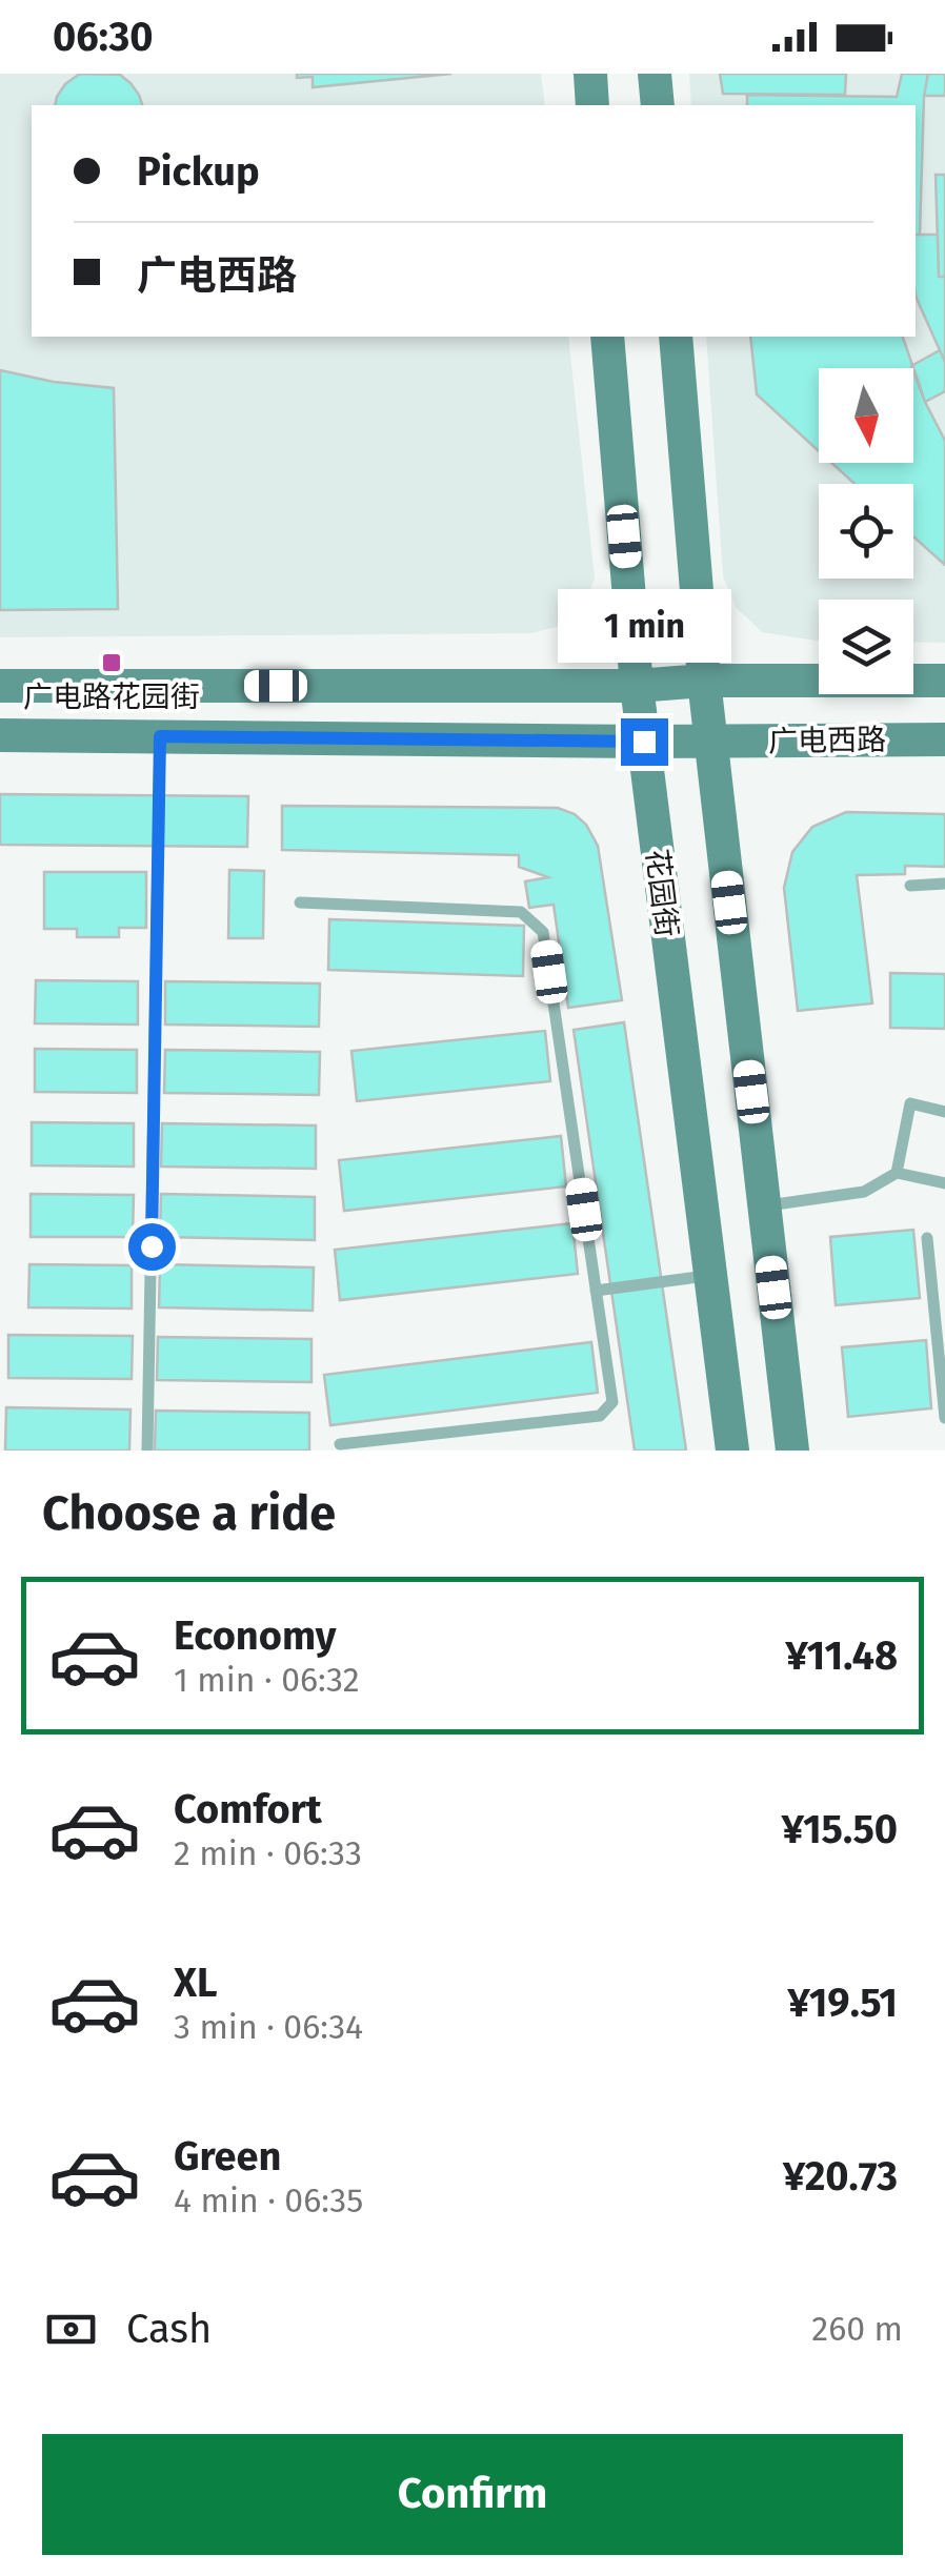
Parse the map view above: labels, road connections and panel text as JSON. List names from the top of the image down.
{
  "streets": {
    "main road": ["广电西路", "花园街"]
  },
  "crossings": [
    ["广电西路", "花园街"]
  ],
  "places": {
    "transit": ["广电路花园街"]
  },
  "north": "bottom",
  "page": {
    "status": "06:30",
    "banner": ["Pickup", "广电西路"],
    "bubble": "1 min",
    "heading": "Choose a ride",
    "list": [
      {
        "name": "Economy",
        "note": "1 min · 06:32",
        "value": "¥11.48"
      },
      {
        "name": "Comfort",
        "note": "2 min · 06:33",
        "value": "¥15.50"
      },
      {
        "name": "XL",
        "note": "3 min · 06:34",
        "value": "¥19.51"
      },
      {
        "name": "Green",
        "note": "4 min · 06:35",
        "value": "¥20.73"
      }
    ],
    "pay": ["Cash", "260 m"],
    "buttons": "Confirm"
  }
}
